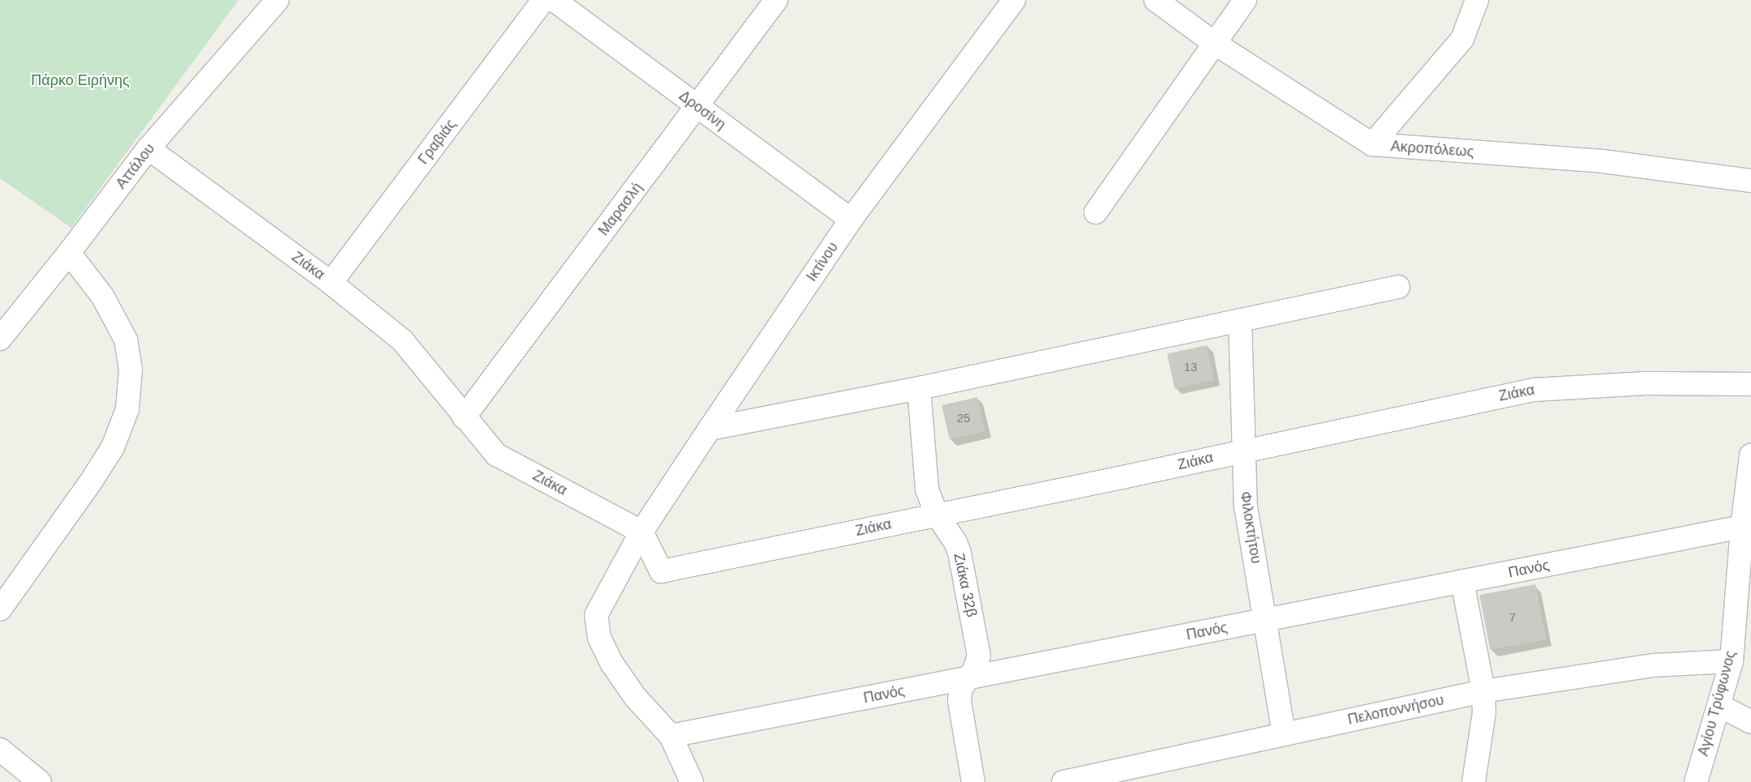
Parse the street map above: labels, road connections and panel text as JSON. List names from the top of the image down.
{
  "streets": {
    "street": [
      "Δροσίνη",
      "Γραβιάς",
      "Ακροπόλεως",
      "Αττάλου",
      "Μαρασλή",
      "Ικτίνου",
      "Ζιάκα",
      "Φιλοκτήτου",
      "Πανός",
      "Ζιάκα 32β",
      "Αγίου Τρύφωνος",
      "Πελοποννήσου"
    ]
  },
  "crossings": [
    ["Δροσίνη", "Μαρασλή"],
    ["Δροσίνη", "Ικτίνου"],
    ["Γραβιάς", "Ζιάκα"],
    ["Αττάλου", "Ζιάκα"],
    ["Μαρασλή", "Ζιάκα"],
    ["Ικτίνου", "Ζιάκα"],
    ["Ικτίνου", "Πανός"],
    ["Ζιάκα", "Φιλοκτήτου"],
    ["Ζιάκα", "Ζιάκα 32β"],
    ["Φιλοκτήτου", "Πανός"],
    ["Φιλοκτήτου", "Πελοποννήσου"],
    ["Πανός", "Ζιάκα 32β"],
    ["Πανός", "Αγίου Τρύφωνος"],
    ["Αγίου Τρύφωνος", "Πελοποννήσου"]
  ],
  "parks": ["Πάρκο Ειρήνης"],
  "house_numbers": ["13", "25", "7"]
}
